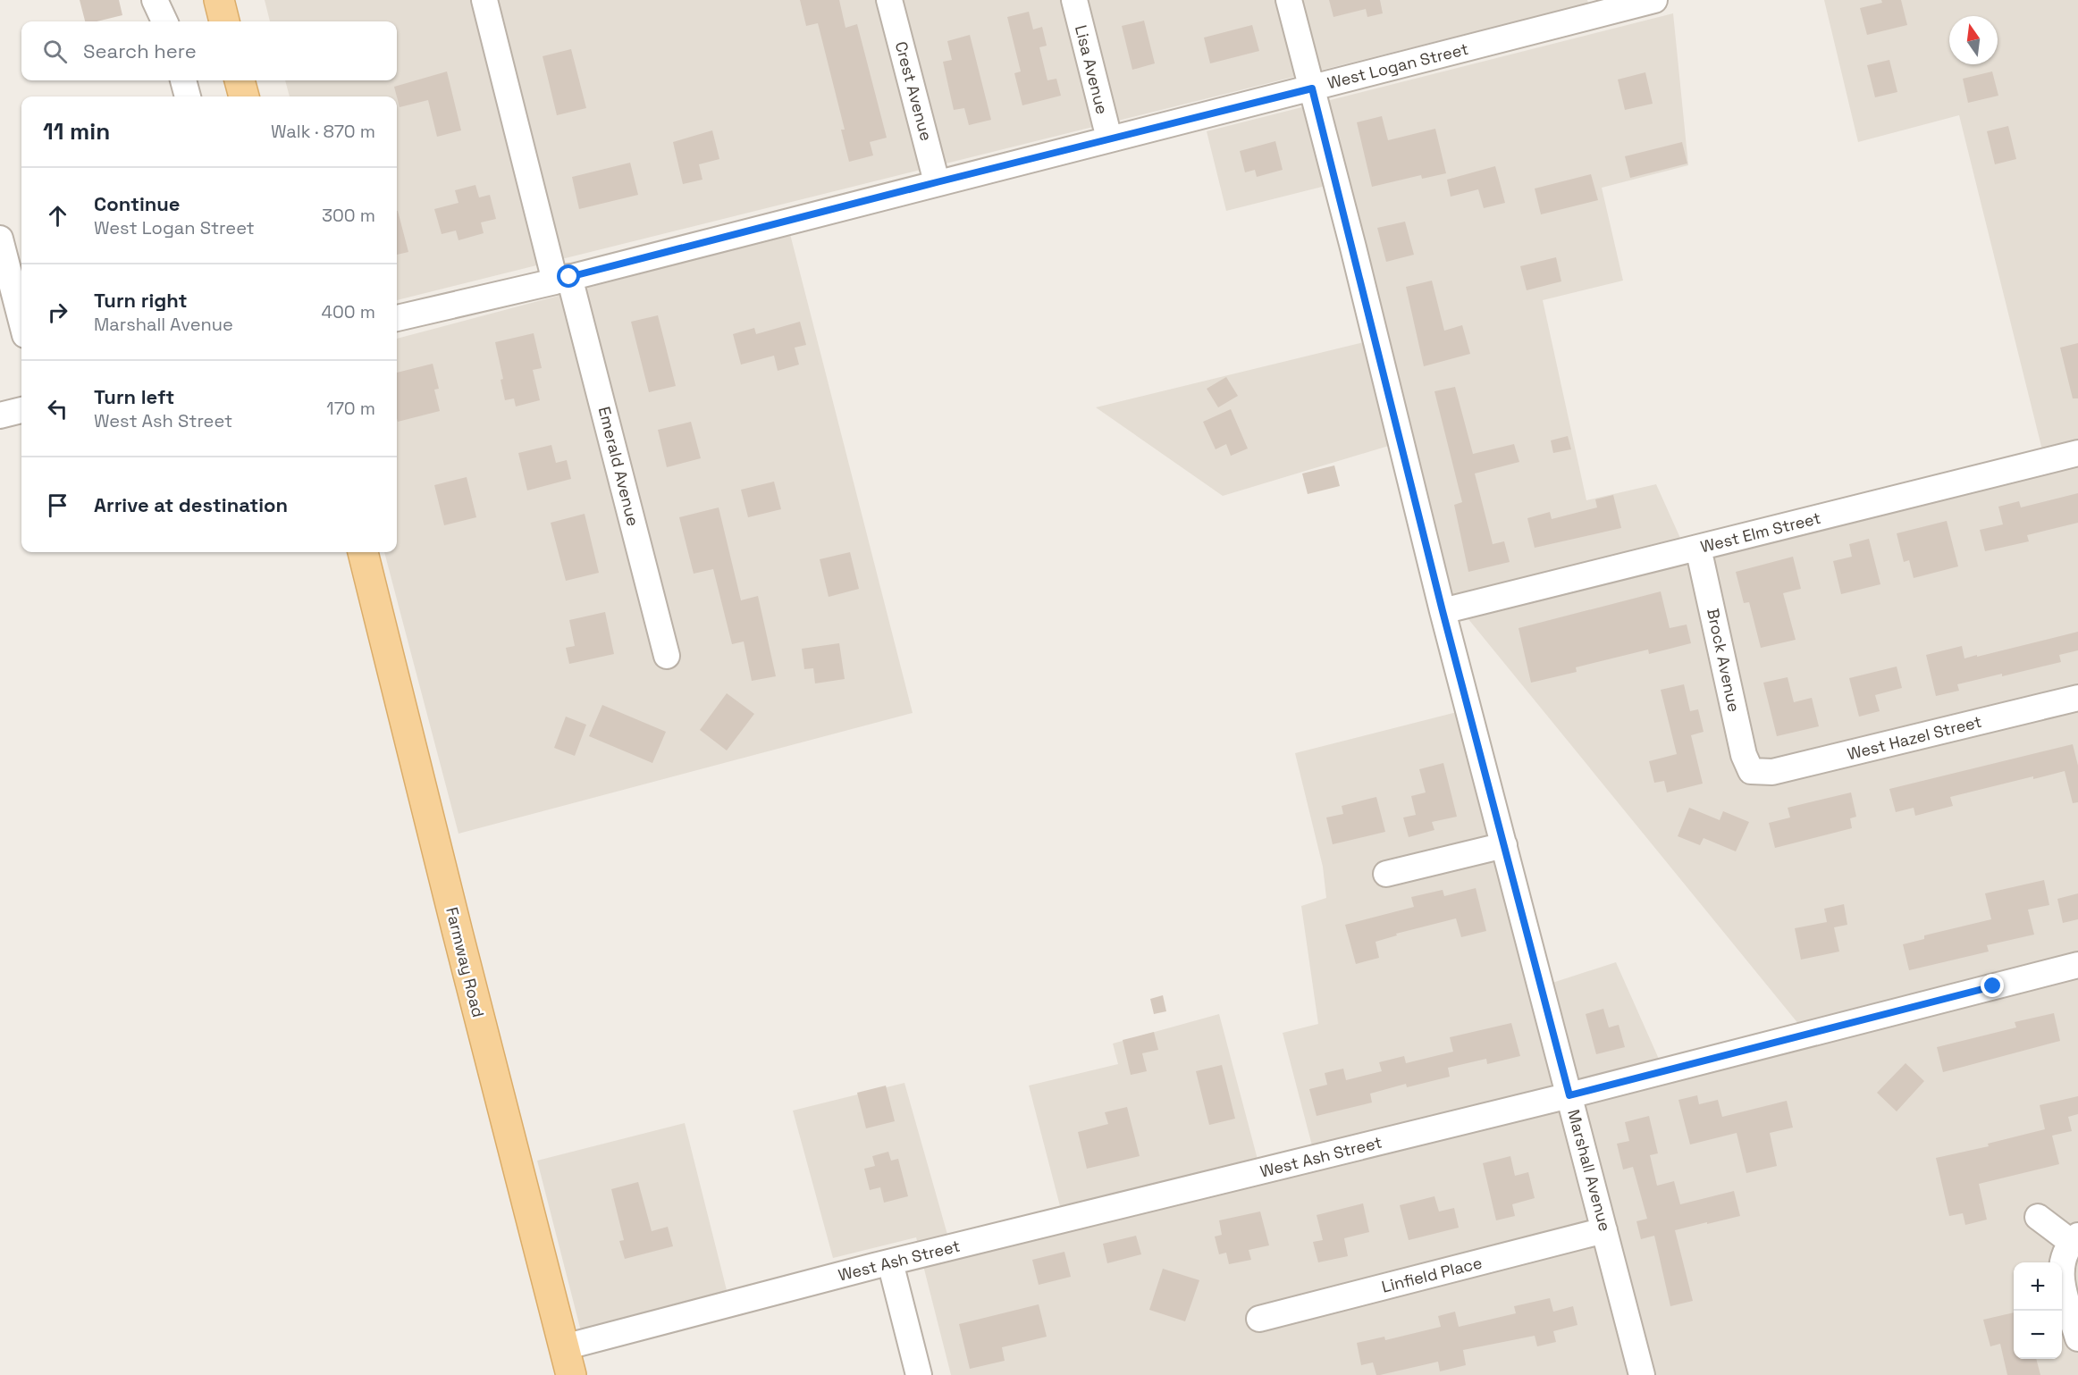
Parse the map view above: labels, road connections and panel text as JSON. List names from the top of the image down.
{
  "streets": {
    "main road": ["Farmway Road"],
    "street": [
      "West Logan Street",
      "Lisa Avenue",
      "Crest Avenue",
      "Emerald Avenue",
      "West Elm Street",
      "Brock Avenue",
      "West Hazel Street",
      "West Ash Street",
      "Marshall Avenue",
      "Linfield Place"
    ]
  },
  "crossings": [
    ["West Logan Street", "Lisa Avenue"],
    ["West Logan Street", "Crest Avenue"],
    ["West Logan Street", "Emerald Avenue"],
    ["West Logan Street", "Marshall Avenue"],
    ["West Elm Street", "Brock Avenue"],
    ["West Elm Street", "Marshall Avenue"],
    ["Brock Avenue", "West Hazel Street"],
    ["Farmway Road", "West Ash Street"],
    ["West Ash Street", "Marshall Avenue"],
    ["Marshall Avenue", "Linfield Place"]
  ],
  "north": "top",
  "page": {
    "search": "Search here",
    "heading": ["11 min", "Walk · 870 m"],
    "list": [
      ["Continue", "West Logan Street", "300 m"],
      ["Turn right", "Marshall Avenue", "400 m"],
      ["Turn left", "West Ash Street", "170 m"],
      "Arrive at destination"
    ],
    "map_buttons": ["+", "−"]
  }
}
